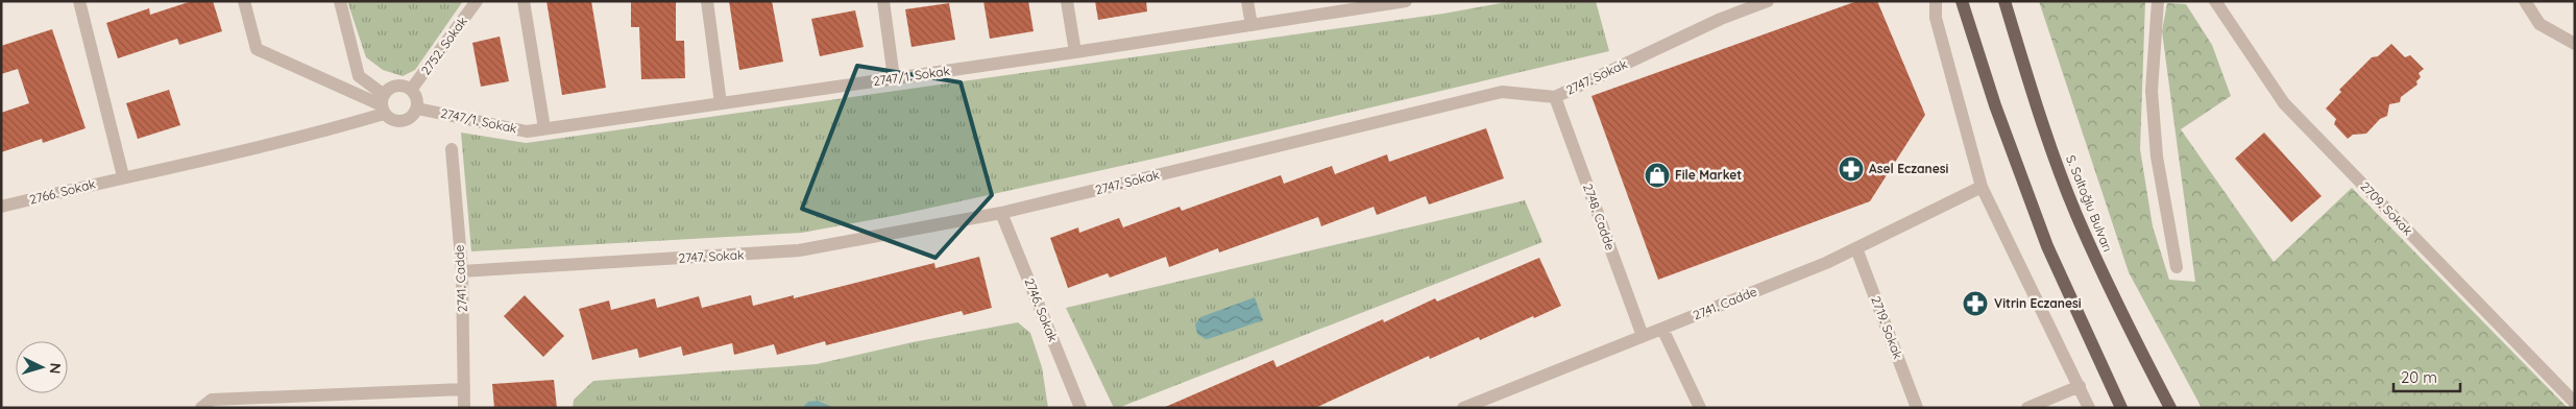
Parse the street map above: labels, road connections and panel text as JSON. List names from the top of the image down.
{
  "streets": {
    "main road": ["S. Saltoğlu Bulvarı"],
    "street": [
      "2752. Sokak",
      "2747/1. Sokak",
      "2747. Sokak",
      "2766. Sokak",
      "2709. Sokak",
      "2748. Cadde",
      "2741. Cadde",
      "2746. Sokak",
      "2719. Sokak"
    ]
  },
  "crossings": [
    ["2752. Sokak", "2747/1. Sokak"],
    ["2752. Sokak", "2766. Sokak"],
    ["2747/1. Sokak", "2766. Sokak"],
    ["2747. Sokak", "2748. Cadde"],
    ["2747. Sokak", "2741. Cadde"],
    ["2747. Sokak", "2746. Sokak"],
    ["2748. Cadde", "2741. Cadde"],
    ["2741. Cadde", "2719. Sokak"]
  ],
  "places": {
    "pharmacy": ["Asel Eczanesi", "Vitrin Eczanesi"],
    "shop": ["File Market"]
  },
  "scale_bar": "20 m",
  "north": "right"
}
